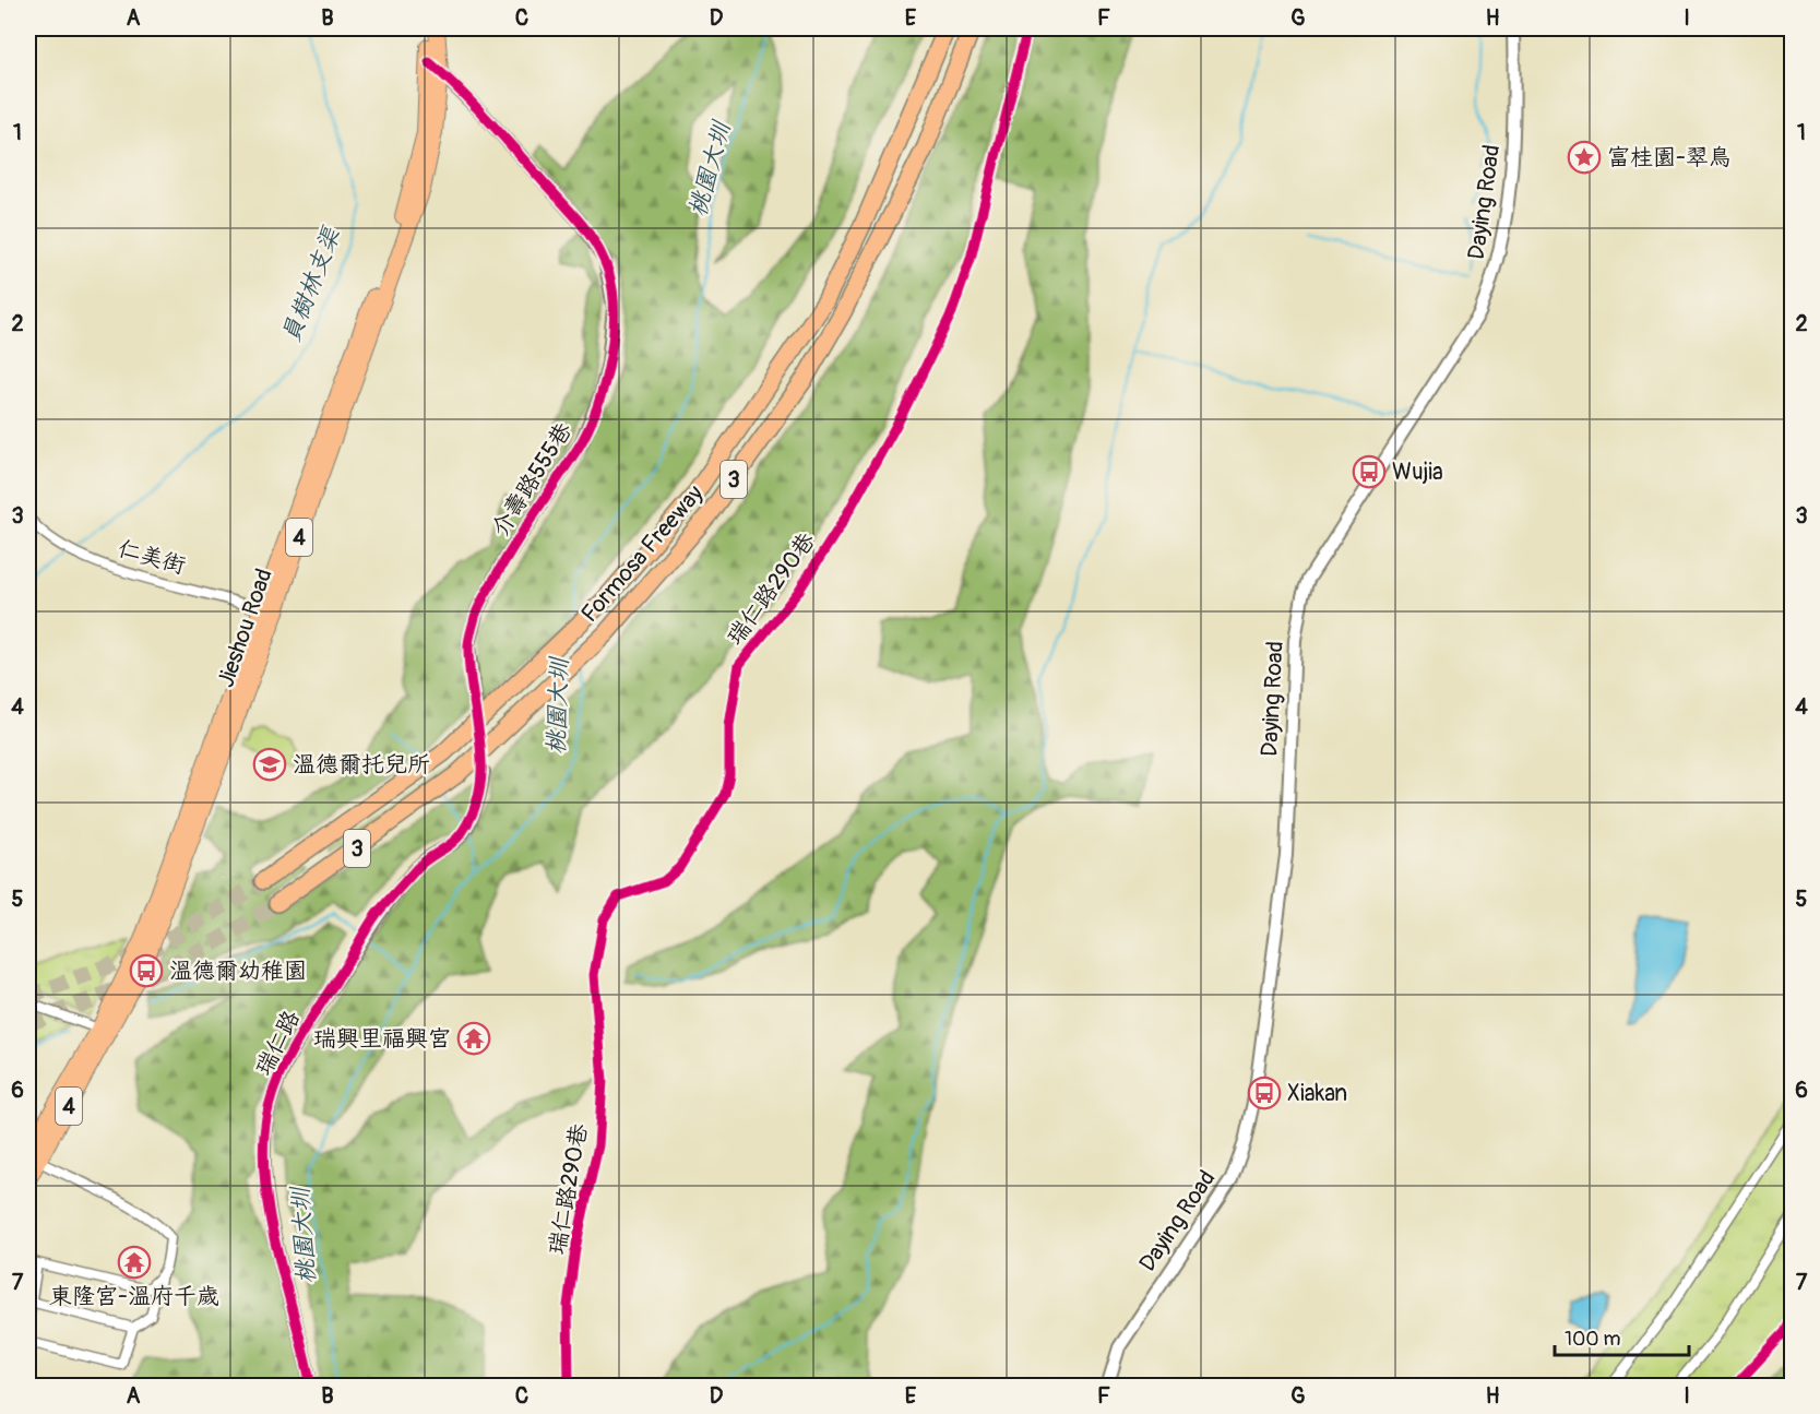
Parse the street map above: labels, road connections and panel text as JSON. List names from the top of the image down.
{
  "streets": {
    "highway": ["3", "Formosa Freeway"],
    "main road": ["4", "Jieshou Road"],
    "street": [
      "Daying Road",
      "介壽路555巷",
      "仁美街",
      "瑞仁路290巷",
      "瑞仁路"
    ]
  },
  "crossings": [
    ["介壽路555巷", "Jieshou Road"],
    ["仁美街", "Jieshou Road"]
  ],
  "water": ["桃園大圳", "員樹林支渠"],
  "places": {
    "place": ["富桂園-翠鳥"],
    "bus stop": ["Wujia", "溫德爾幼稚園", "Xiakan"],
    "school or university": ["溫德爾托兒所"],
    "temple": ["瑞興里福興宮", "東隆宮-溫府千歲"]
  },
  "scale_bar": "100 m",
  "grid": {
    "columns": [
      "A",
      "B",
      "C",
      "D",
      "E",
      "F",
      "G",
      "H",
      "I"
    ],
    "rows": [
      "1",
      "2",
      "3",
      "4",
      "5",
      "6",
      "7"
    ]
  }
}
